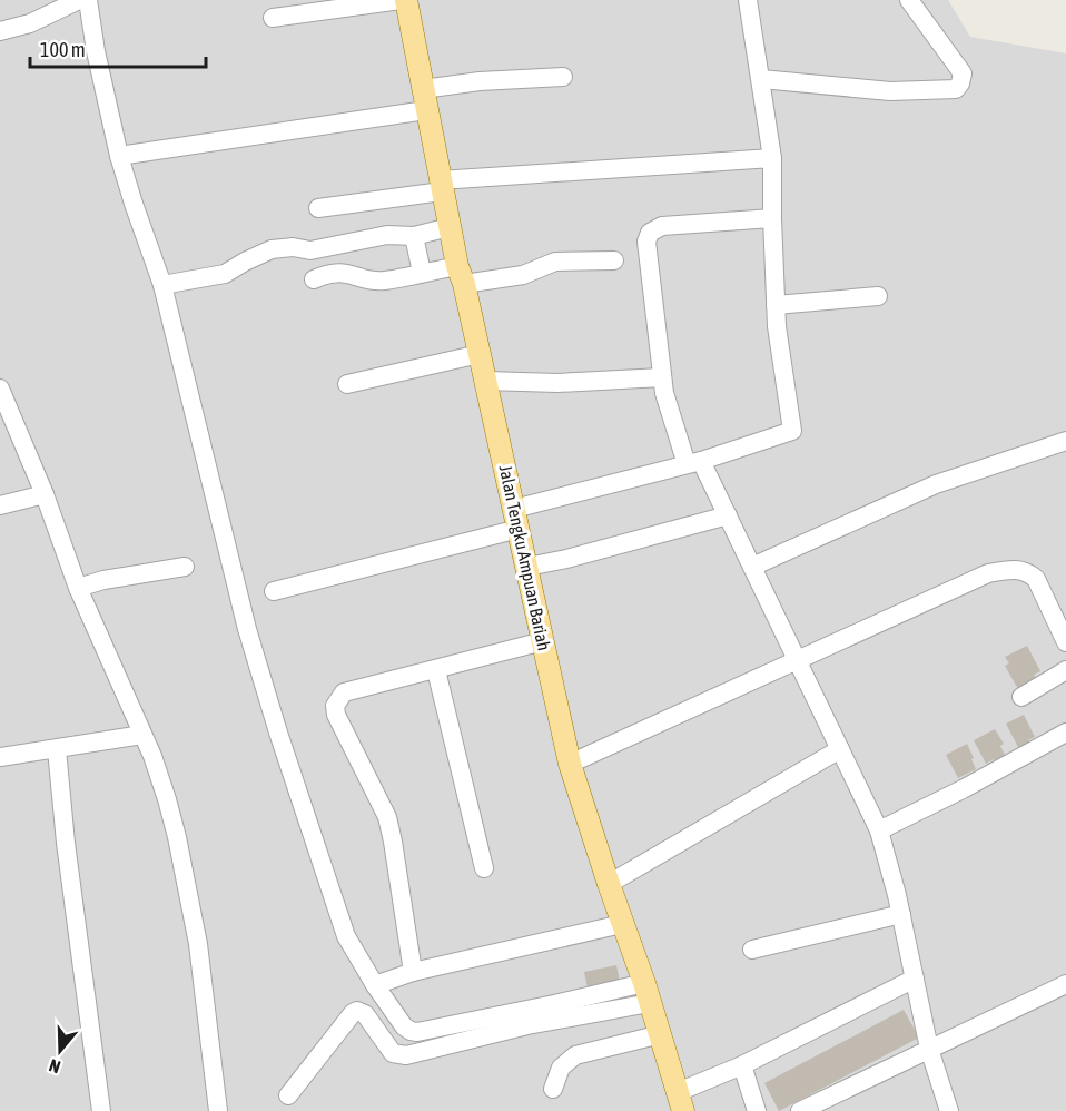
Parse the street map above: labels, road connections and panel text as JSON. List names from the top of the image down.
{
  "streets": {
    "main road": ["Jalan Tengku Ampuan Bariah"]
  },
  "scale_bar": "100 m",
  "north": "bottom"
}
